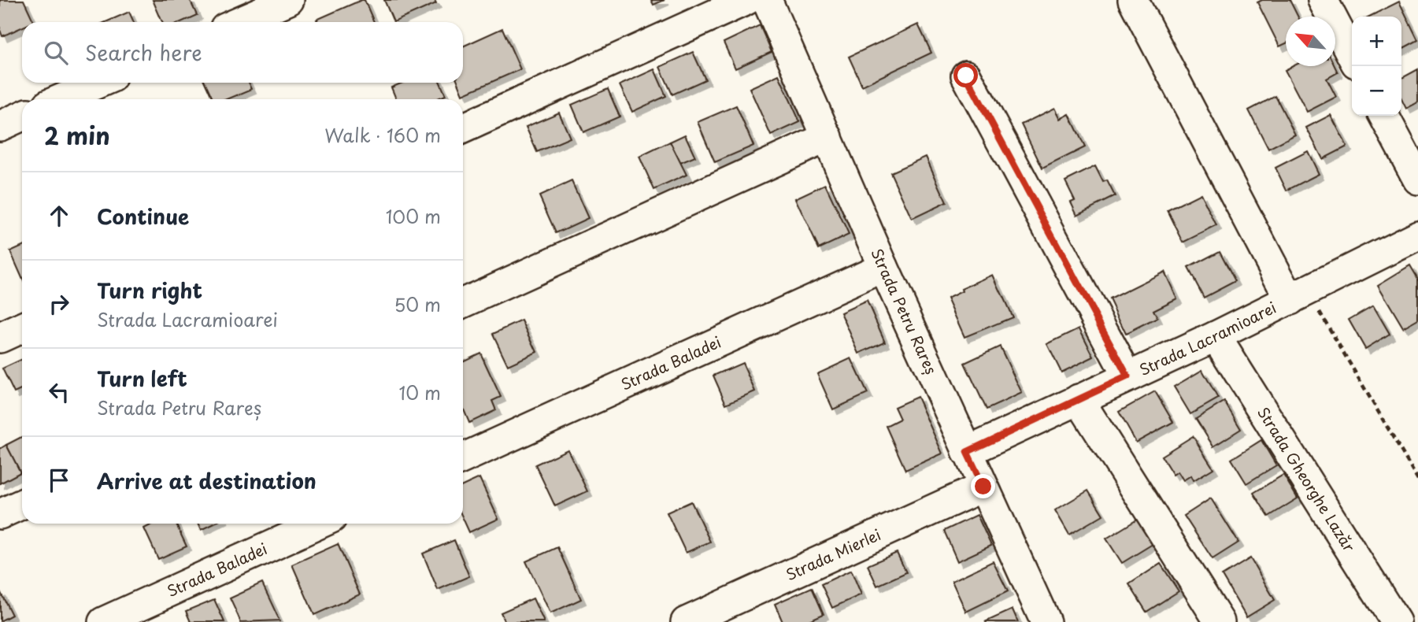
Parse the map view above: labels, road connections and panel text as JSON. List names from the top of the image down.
{
  "streets": {
    "street": [
      "Strada Petru Rareș",
      "Strada Lacramioarei",
      "Strada Baladei",
      "Strada Gheorghe Lazăr",
      "Strada Mierlei"
    ]
  },
  "crossings": [
    ["Strada Petru Rareș", "Strada Lacramioarei"],
    ["Strada Petru Rareș", "Strada Baladei"],
    ["Strada Petru Rareș", "Strada Mierlei"],
    ["Strada Lacramioarei", "Strada Gheorghe Lazăr"]
  ],
  "north": "top left",
  "page": {
    "map_buttons": ["+", "−"],
    "search": "Search here",
    "heading": ["2 min", "Walk · 160 m"],
    "list": [
      ["Continue", "100 m"],
      ["Turn right", "Strada Lacramioarei", "50 m"],
      ["Turn left", "Strada Petru Rareș", "10 m"],
      "Arrive at destination"
    ]
  }
}
